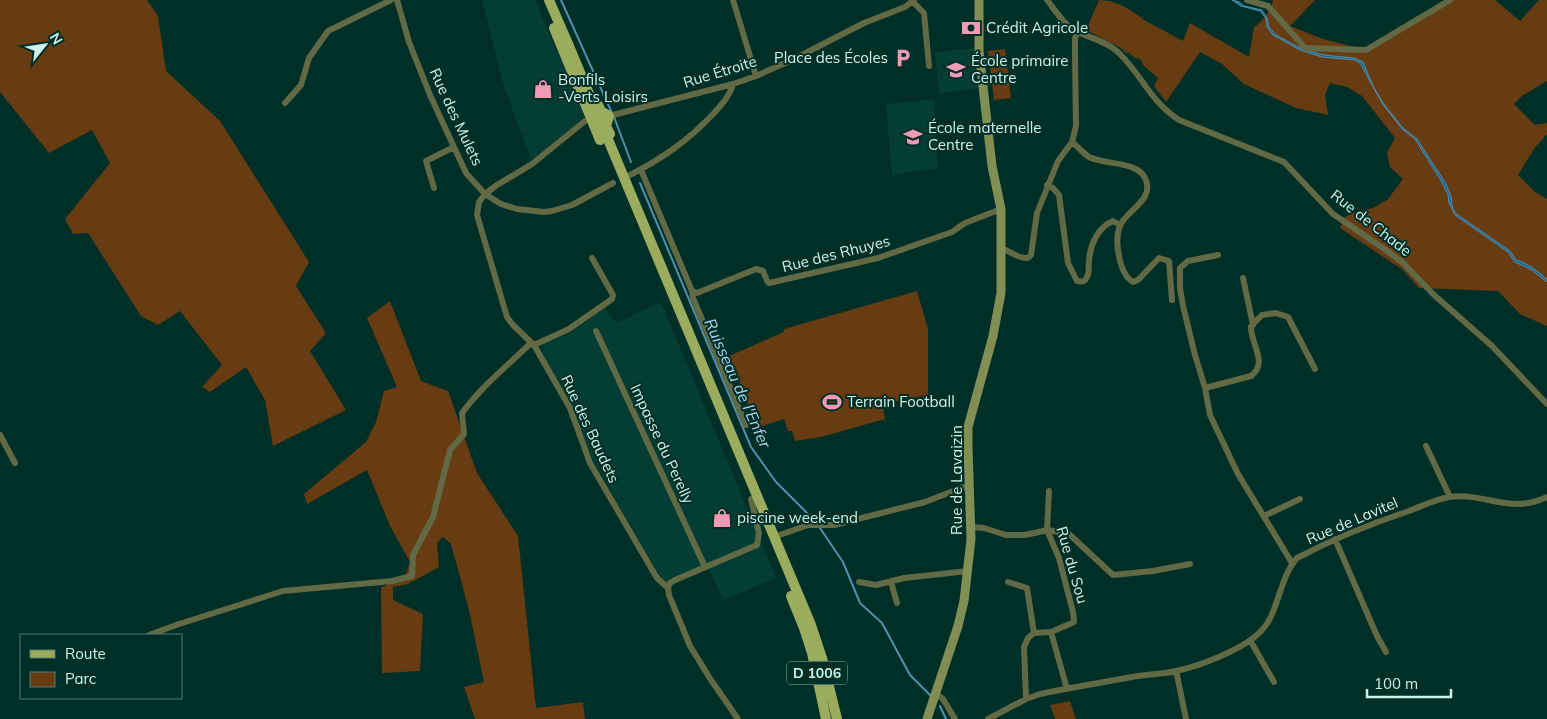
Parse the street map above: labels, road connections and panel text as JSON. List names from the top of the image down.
{
  "streets": {
    "main road": ["Rue de Lavaizin", "D 1006"],
    "street": [
      "Rue Étroite",
      "Rue des Mulets",
      "Rue de Chade",
      "Rue des Rhuyes",
      "Rue des Baudets",
      "Impasse du Perelly",
      "Rue de Lavitel",
      "Rue du Sou"
    ]
  },
  "crossings": [
    ["Rue des Mulets", "Rue des Baudets"],
    ["Rue des Rhuyes", "Rue de Lavaizin"]
  ],
  "water": ["Ruisseau de l'Enfer"],
  "places": {
    "bank": ["Crédit Agricole"],
    "parking": ["Place des Écoles"],
    "school or university": ["École primaire Centre", "École maternelle Centre"],
    "shop": ["Bonfils -Verts Loisirs", "piscine week-end"],
    "sports": ["Terrain Football"]
  },
  "legend": ["Route", "Parc"],
  "scale_bar": "100 m",
  "north": "top right"
}
